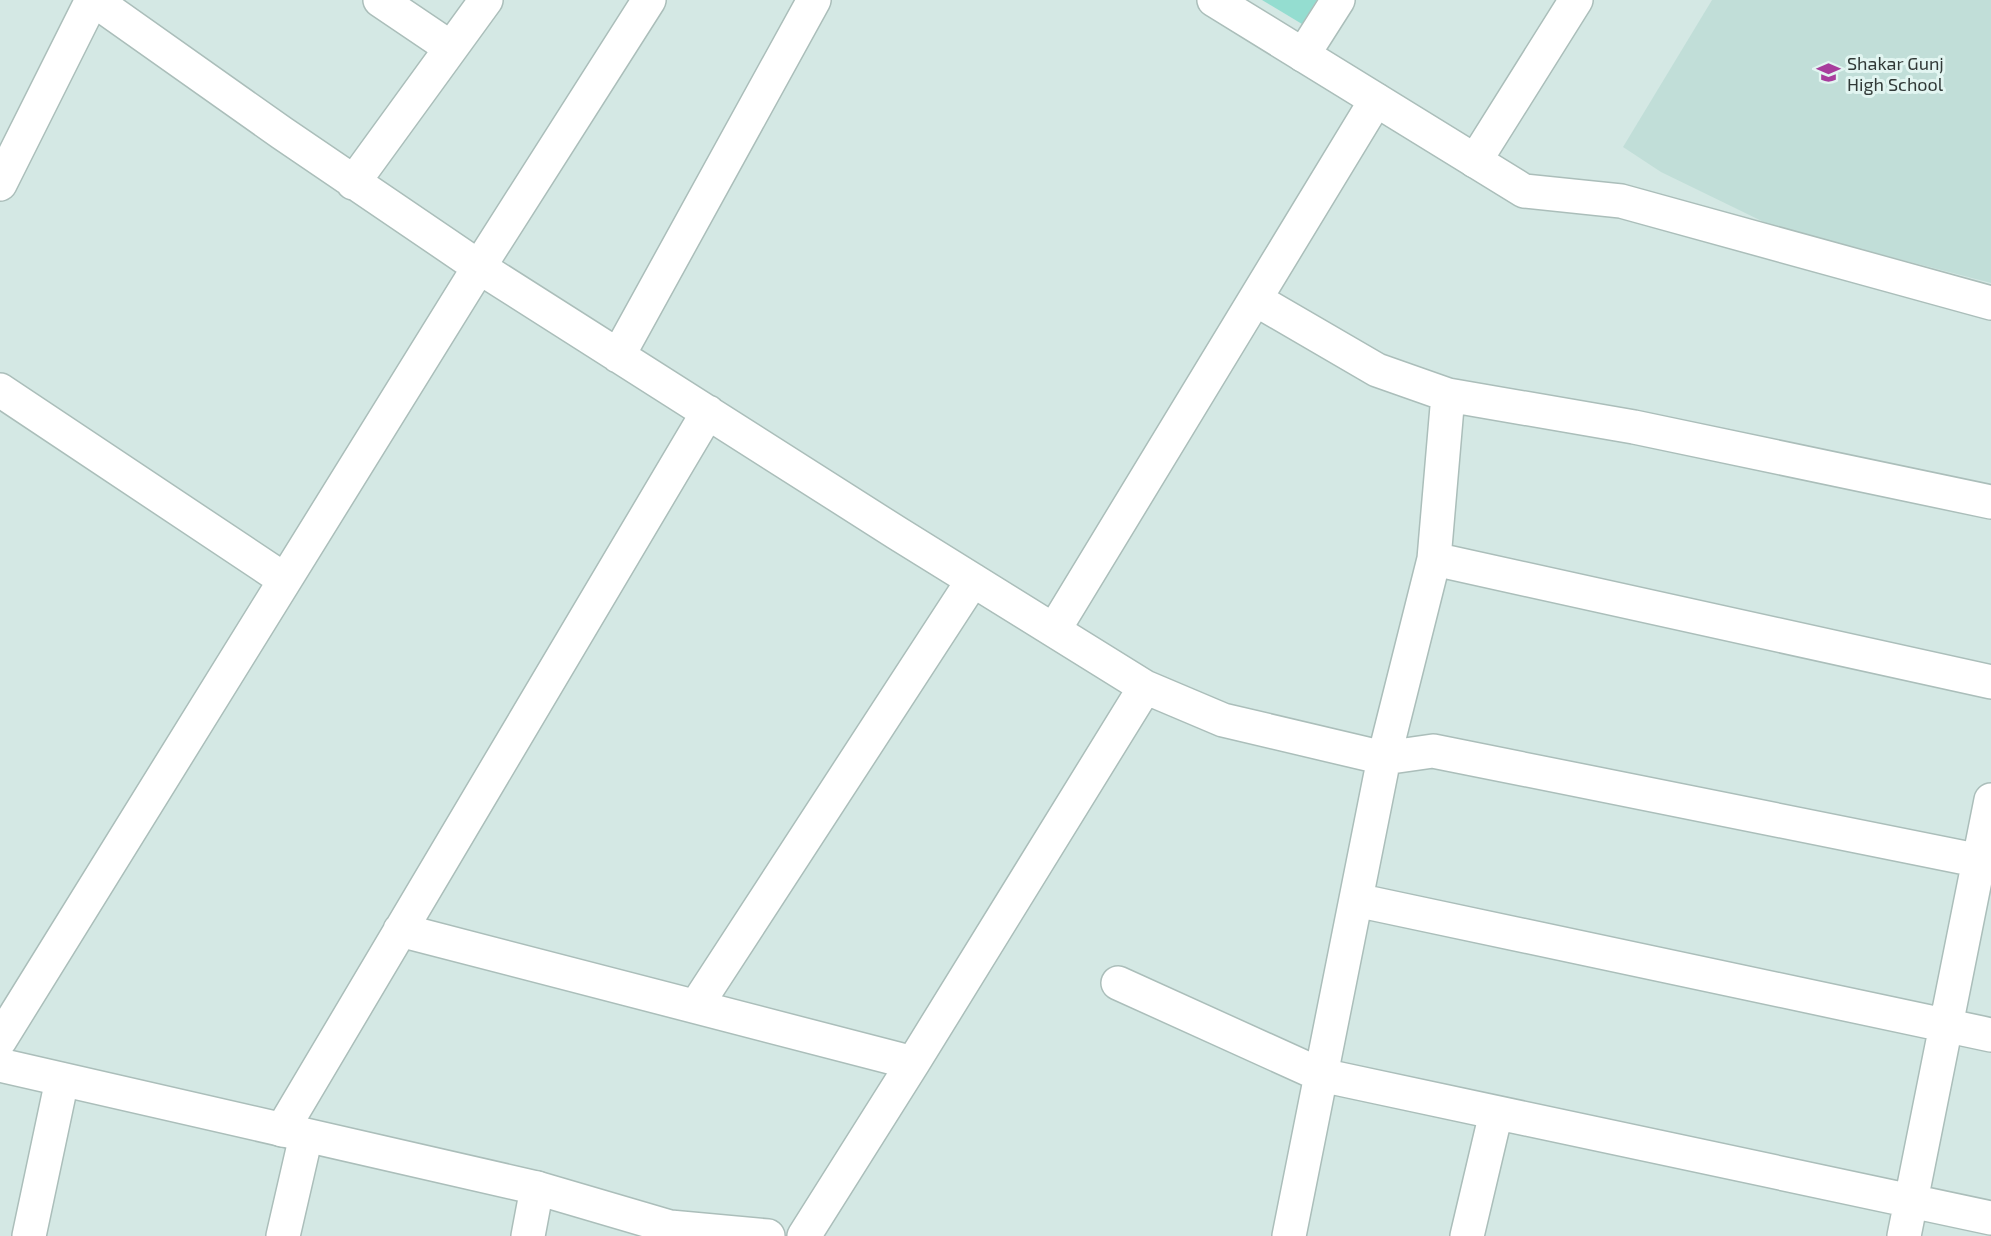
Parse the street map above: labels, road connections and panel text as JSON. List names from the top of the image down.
{
  "places": {
    "school or university": ["Shakar Gunj High School"]
  }
}
